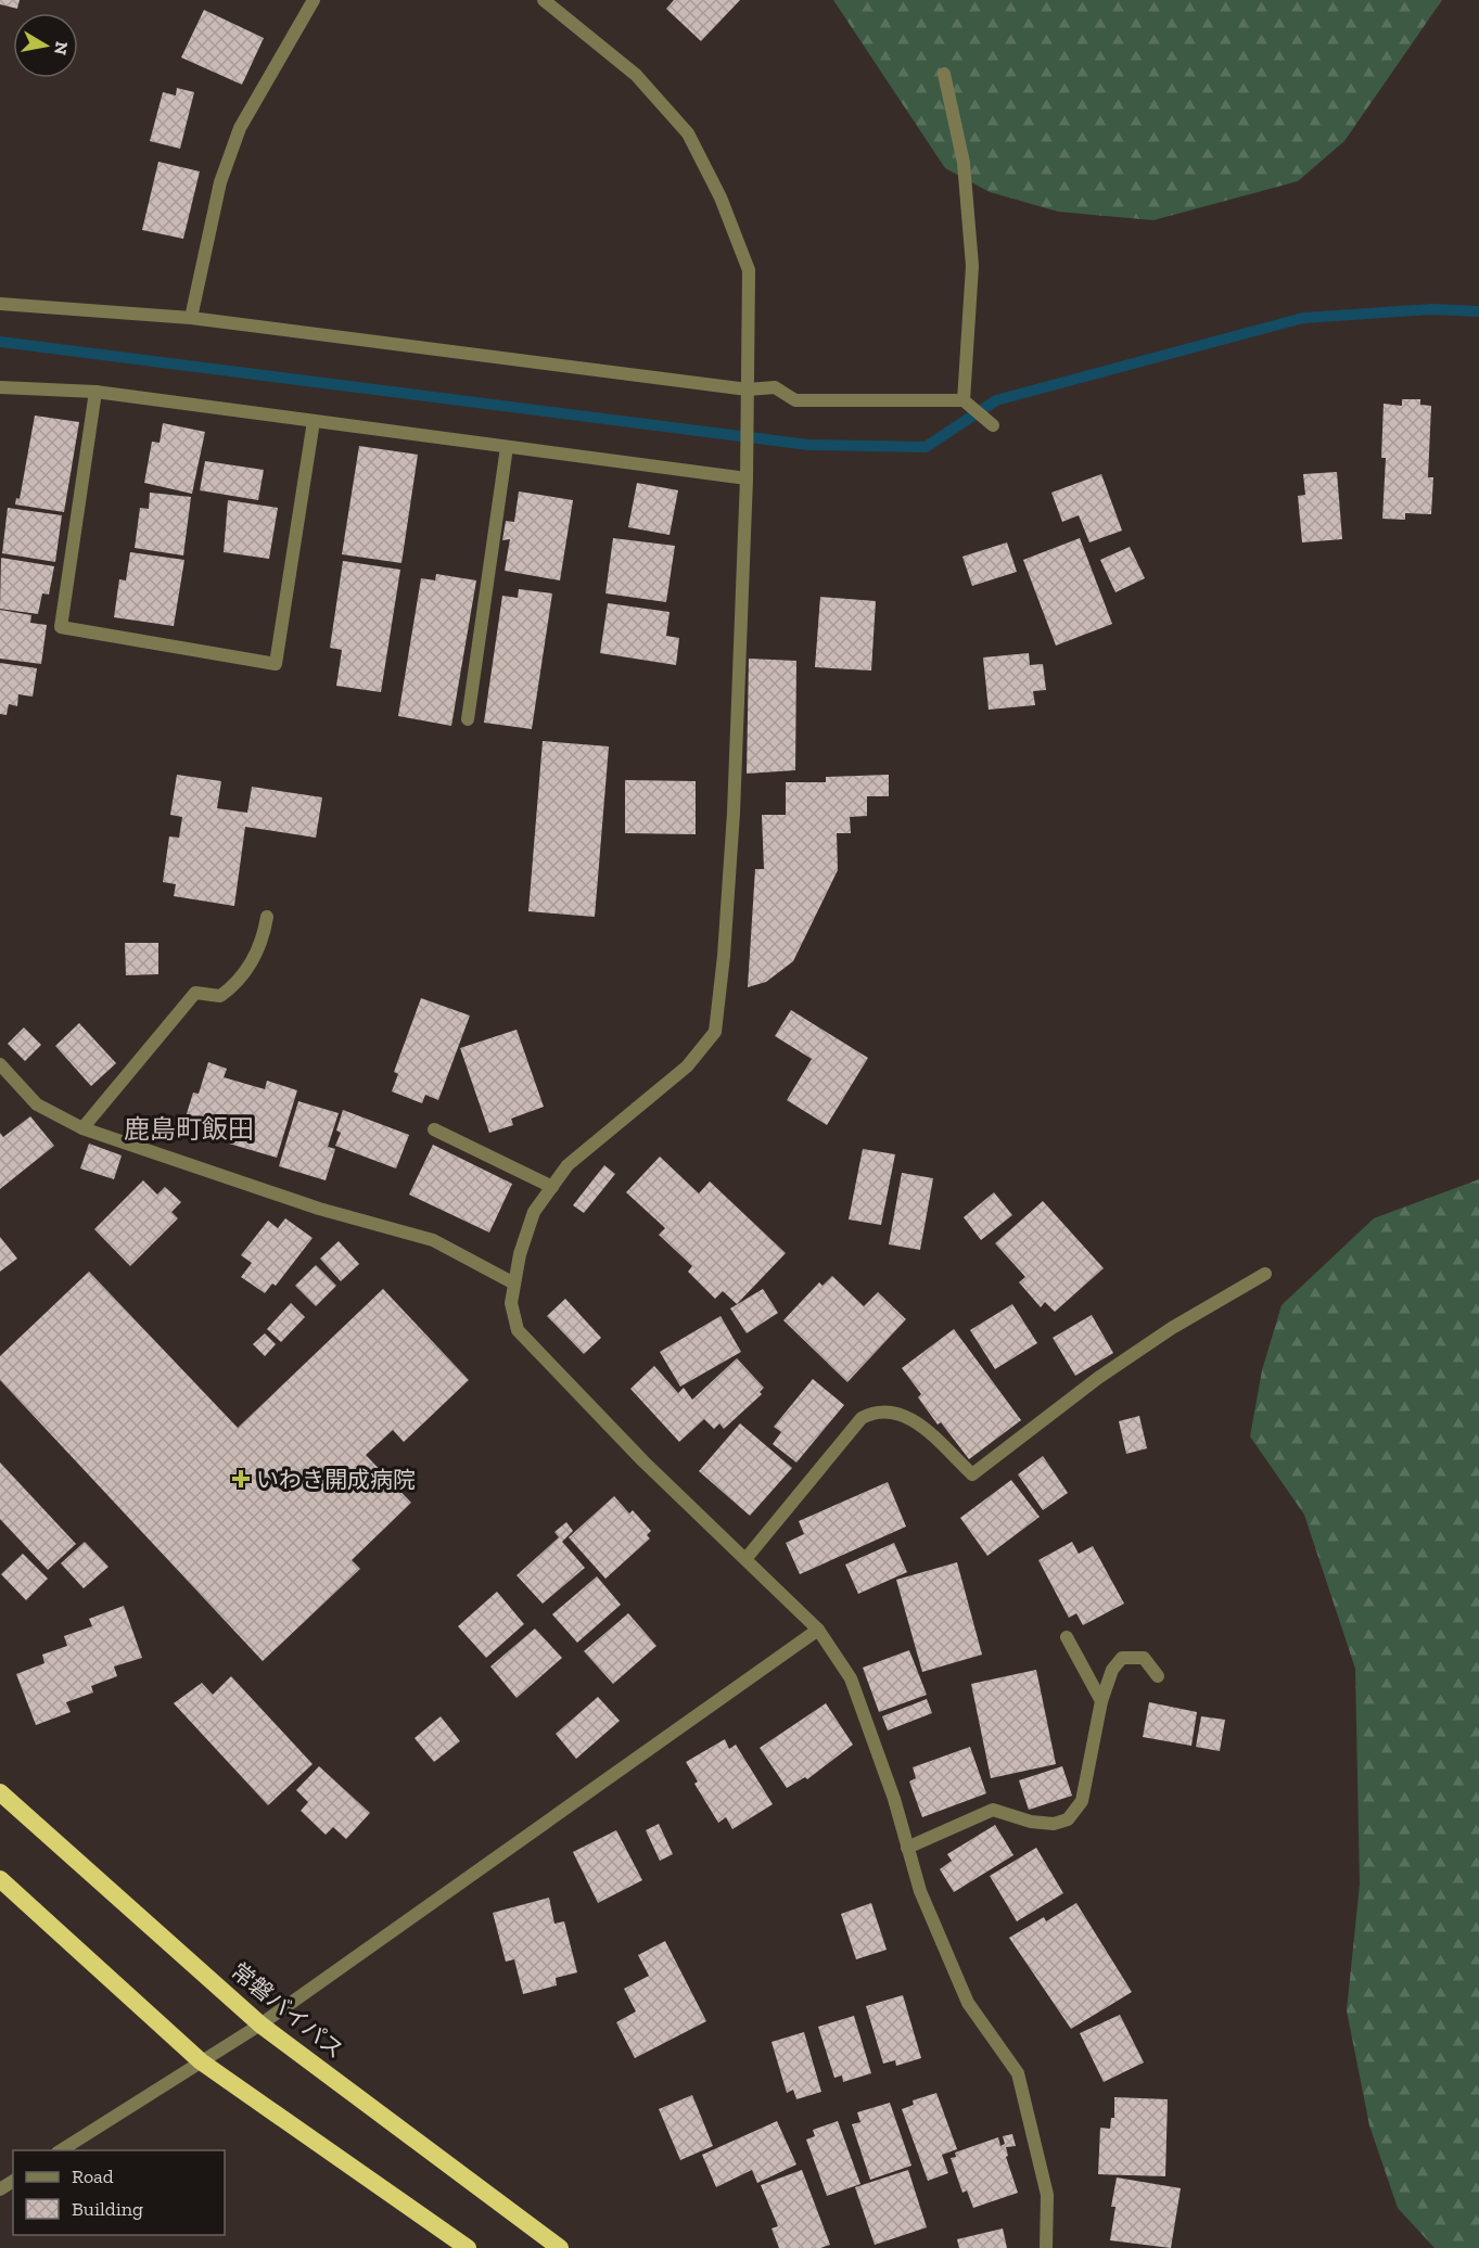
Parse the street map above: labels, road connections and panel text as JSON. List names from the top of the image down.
{
  "streets": {
    "highway": ["常磐バイパス"]
  },
  "districts": ["鹿島町飯田"],
  "places": {
    "health": ["いわき開成病院"]
  },
  "legend": ["Road", "Building"],
  "north": "right"
}
